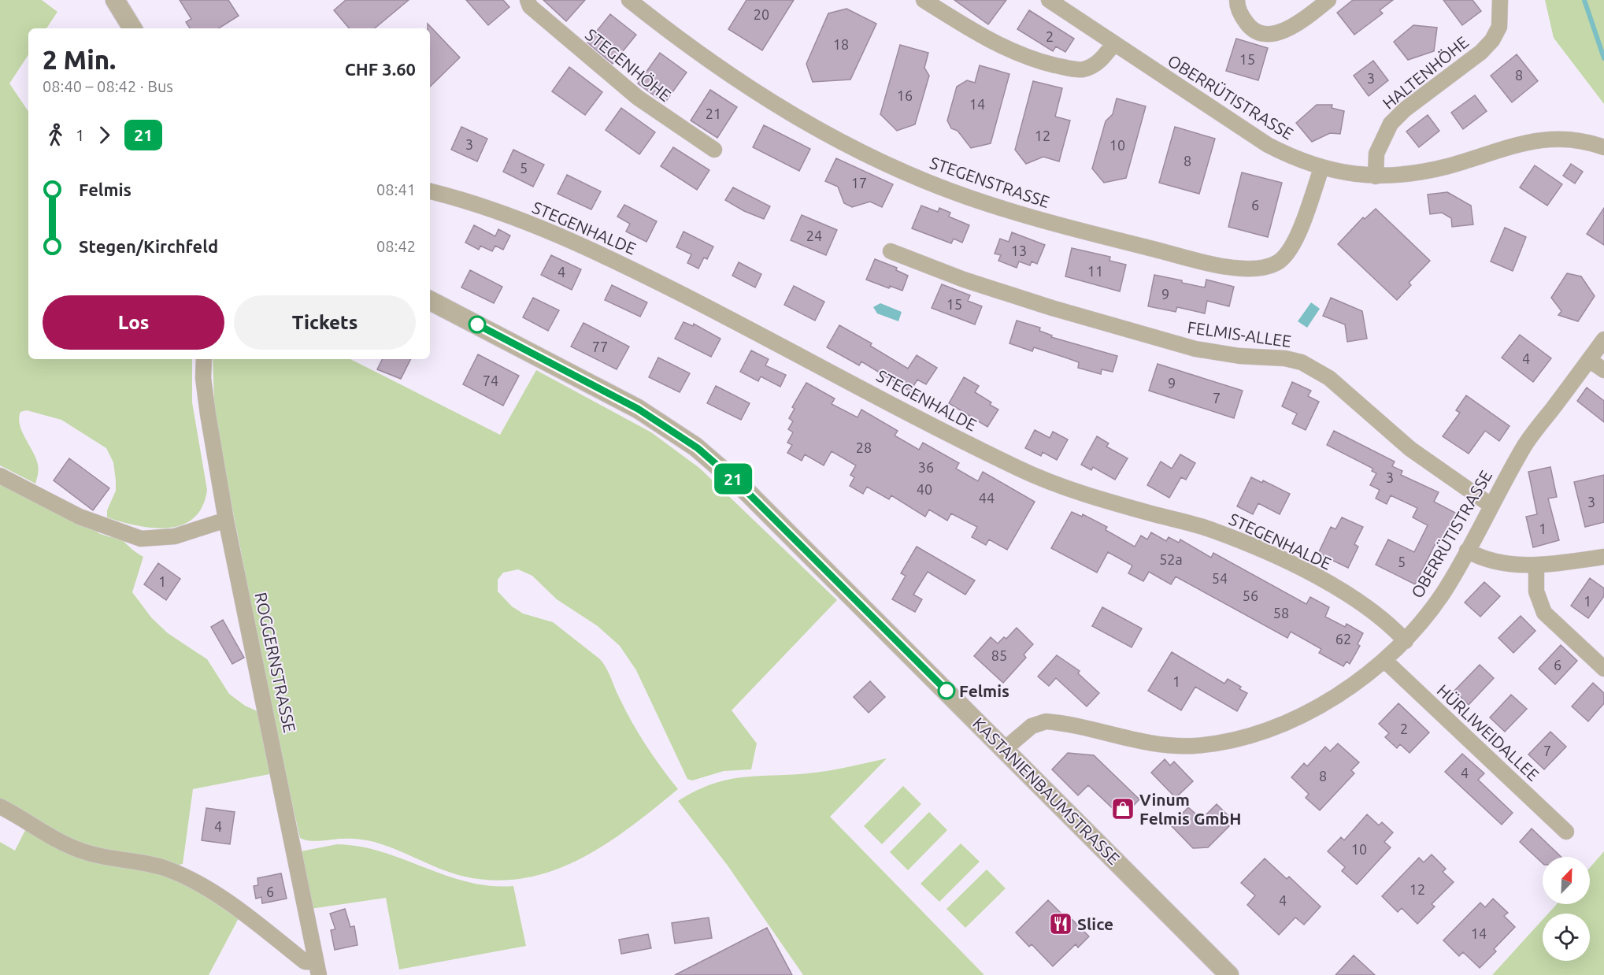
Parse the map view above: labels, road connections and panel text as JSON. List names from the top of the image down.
{
  "streets": {
    "street": [
      "STEGENHÖHE",
      "HALTENHÖHE",
      "OBERRÜTISTRASSE",
      "STEGENSTRASSE",
      "STEGENHALDE",
      "FELMIS-ALLEE",
      "ROGGERNSTRASSE",
      "HÜRLIWEIDALLEE",
      "KASTANIENBAUMSTRASSE"
    ]
  },
  "crossings": [
    ["HALTENHÖHE", "OBERRÜTISTRASSE"],
    ["OBERRÜTISTRASSE", "STEGENSTRASSE"],
    ["OBERRÜTISTRASSE", "STEGENHALDE"],
    ["OBERRÜTISTRASSE", "FELMIS-ALLEE"],
    ["OBERRÜTISTRASSE", "HÜRLIWEIDALLEE"],
    ["OBERRÜTISTRASSE", "KASTANIENBAUMSTRASSE"]
  ],
  "places": {
    "other": ["Felmis"],
    "shop": ["Vinum Felmis GmbH"],
    "restaurant": ["Slice"]
  },
  "lines": ["bus line 21"],
  "house_numbers": [
    "20",
    "2",
    "18",
    "15",
    "8",
    "3",
    "16",
    "14",
    "21",
    "12",
    "3",
    "10",
    "8",
    "5",
    "17",
    "6",
    "24",
    "13",
    "11",
    "4",
    "9",
    "15",
    "77",
    "4",
    "74",
    "9",
    "7",
    "28",
    "36",
    "3",
    "40",
    "44",
    "3",
    "1",
    "52a",
    "5",
    "54",
    "1",
    "56",
    "1",
    "58",
    "62",
    "85",
    "6",
    "1",
    "2",
    "7",
    "4",
    "8",
    "4",
    "10",
    "12",
    "6",
    "4",
    "14"
  ],
  "north": "top right",
  "page": {
    "on_map": "21",
    "heading": ["2 Min.", "08:40 – 08:42 · Bus", "CHF 3.60"],
    "legs": ["1", "21"],
    "list": [
      {
        "name": "Felmis",
        "value": "08:41"
      },
      {
        "name": "Stegen/Kirchfeld",
        "value": "08:42"
      }
    ],
    "buttons": ["Los", "Tickets"]
  }
}
